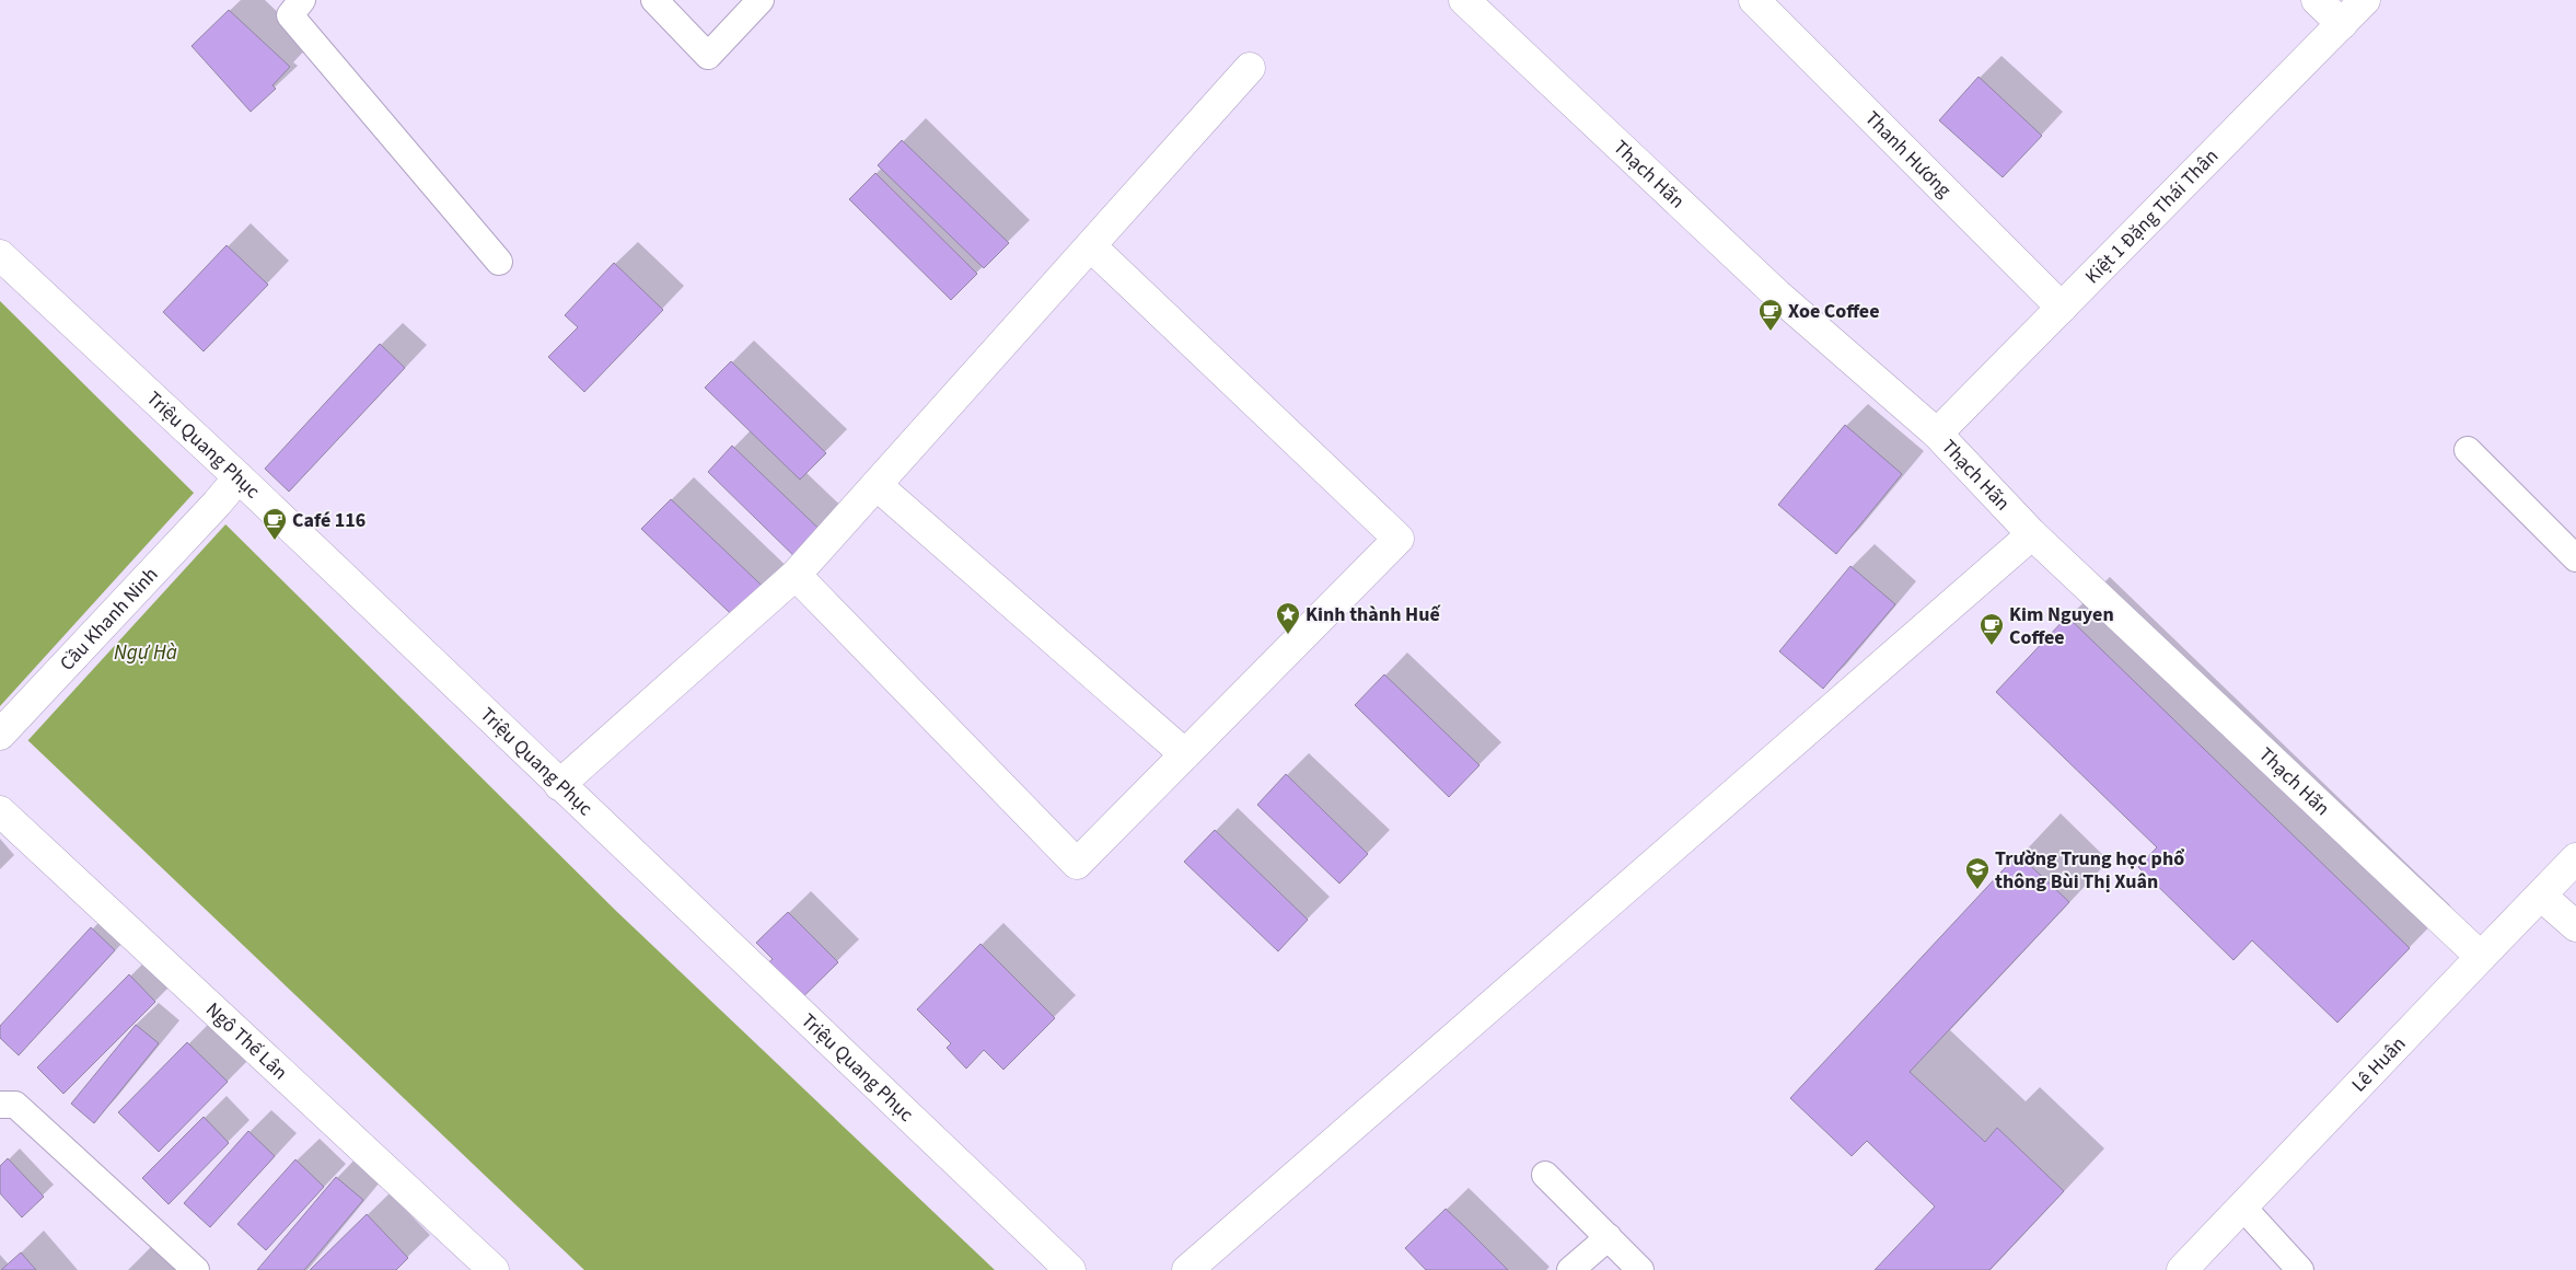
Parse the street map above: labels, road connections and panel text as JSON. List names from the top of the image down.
{
  "streets": {
    "street": [
      "Thanh Hương",
      "Thạch Hãn",
      "Kiệt 1 Đặng Thái Thân",
      "Triệu Quang Phục",
      "Cầu Khanh Ninh",
      "Ngô Thế Lân",
      "Lê Huân"
    ]
  },
  "crossings": [
    ["Thanh Hương", "Kiệt 1 Đặng Thái Thân"],
    ["Thạch Hãn", "Kiệt 1 Đặng Thái Thân"],
    ["Thạch Hãn", "Lê Huân"],
    ["Triệu Quang Phục", "Cầu Khanh Ninh"]
  ],
  "water": ["Ngự Hà"],
  "places": {
    "cafe": ["Xoe Coffee", "Café 116", "Kim Nguyen Coffee"],
    "place": ["Kinh thành Huế"],
    "school or university": ["Trường Trung học phổ thông Bùi Thị Xuân"]
  }
}
